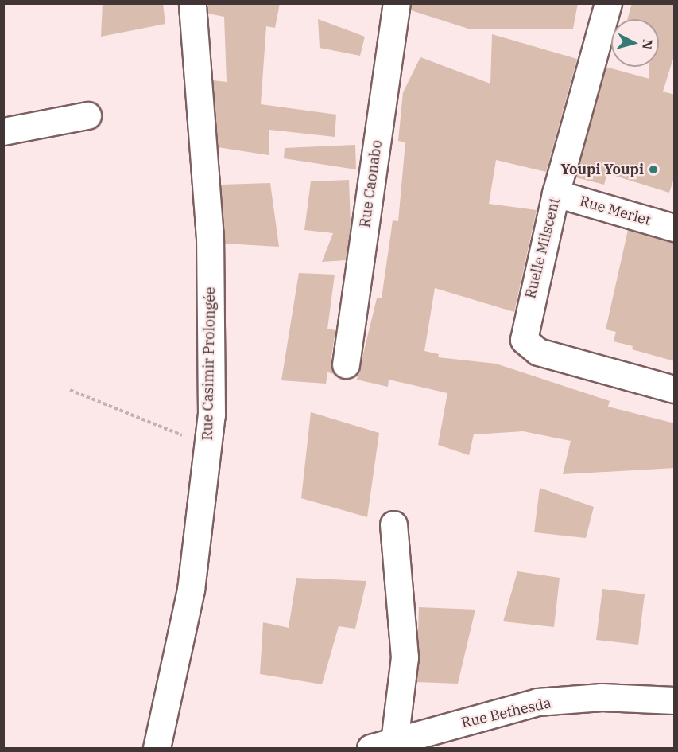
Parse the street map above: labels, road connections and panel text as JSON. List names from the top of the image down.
{
  "streets": {
    "street": [
      "Rue Caonabo",
      "Rue Merlet",
      "Ruelle Milscent",
      "Rue Casimir Prolongée",
      "Rue Bethesda"
    ]
  },
  "crossings": [
    ["Rue Merlet", "Ruelle Milscent"]
  ],
  "places": ["Youpi Youpi"],
  "north": "right"
}
